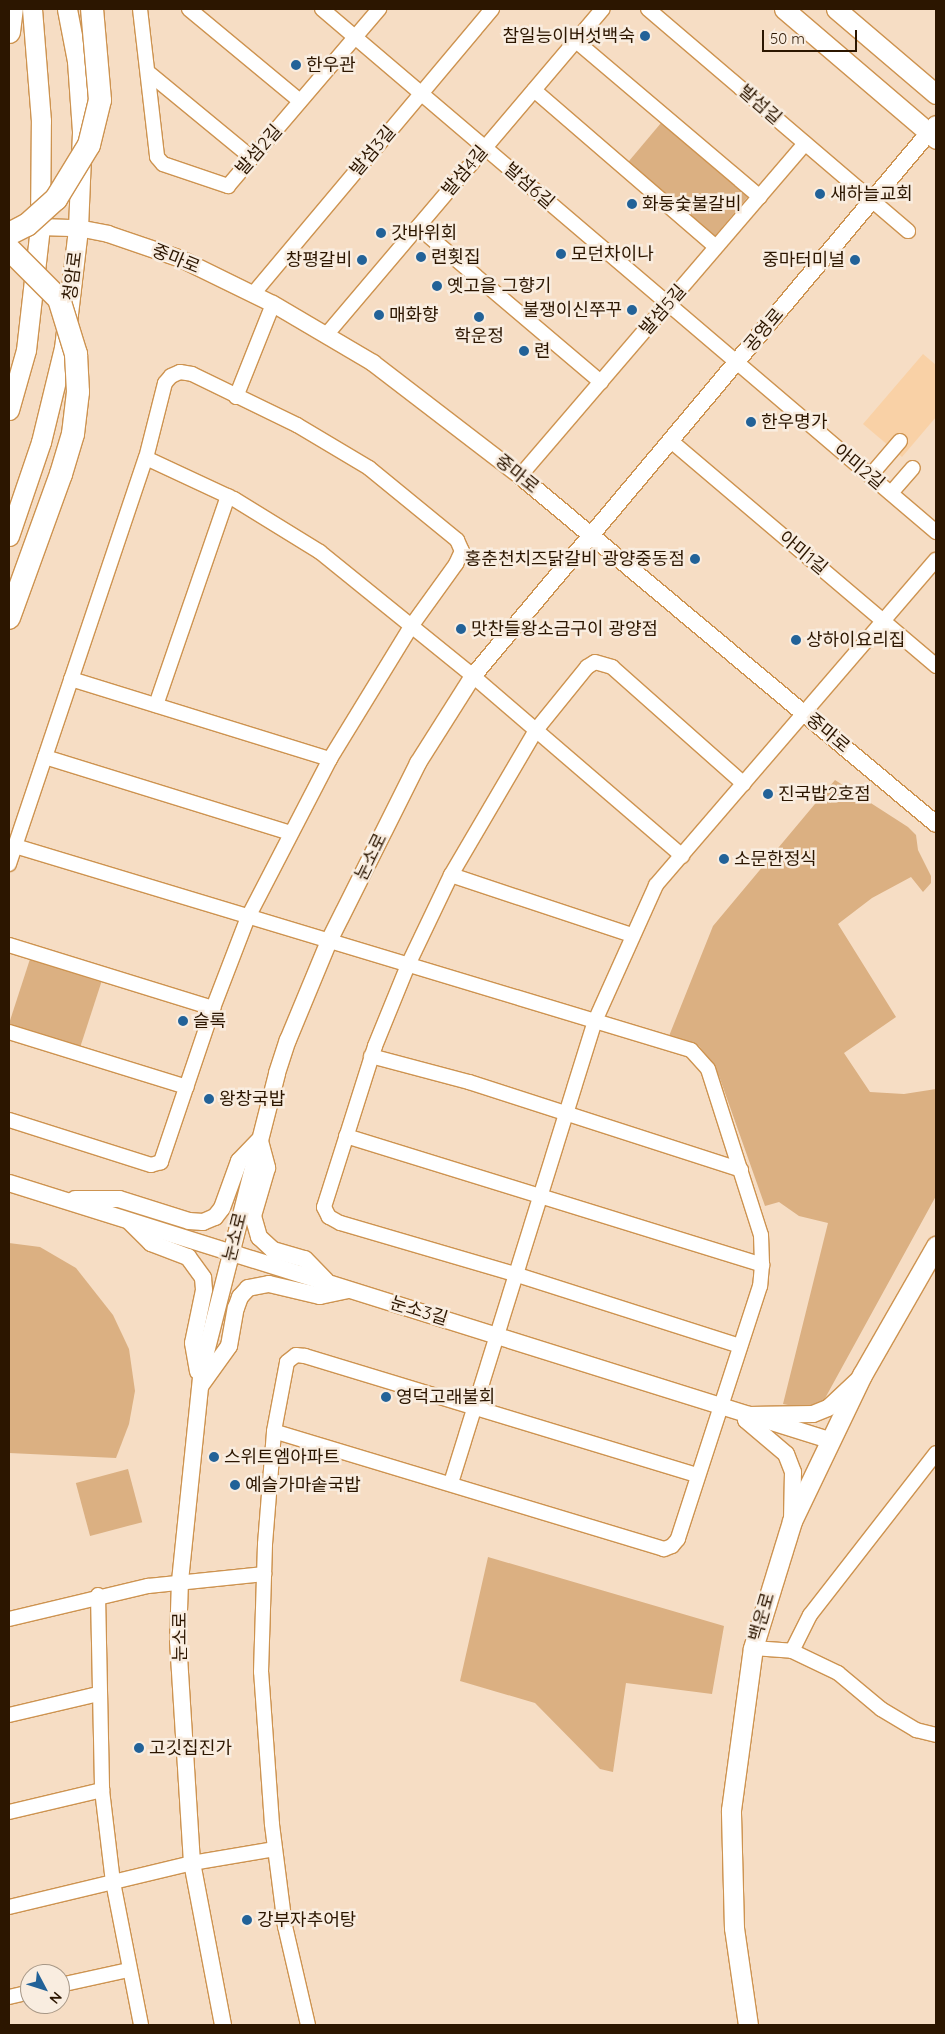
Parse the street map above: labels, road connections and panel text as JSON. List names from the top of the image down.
{
  "streets": {
    "main road": ["청암로", "백운로"],
    "street": [
      "발섬길",
      "발섬2길",
      "발섬3길",
      "발섬4길",
      "발섬6길",
      "중마로",
      "발섬5길",
      "공영로",
      "아미2길",
      "아미1길",
      "눈소로",
      "눈소3길"
    ]
  },
  "crossings": [
    ["발섬길", "발섬5길"],
    ["발섬길", "공영로"],
    ["발섬2길", "발섬6길"],
    ["발섬3길", "발섬6길"],
    ["발섬3길", "중마로"],
    ["발섬4길", "발섬6길"],
    ["발섬4길", "중마로"],
    ["발섬6길", "발섬5길"],
    ["발섬6길", "공영로"],
    ["발섬6길", "아미2길"],
    ["중마로", "청암로"],
    ["중마로", "발섬5길"],
    ["중마로", "공영로"],
    ["중마로", "눈소로"],
    ["공영로", "아미2길"],
    ["공영로", "아미1길"],
    ["공영로", "눈소로"],
    ["눈소로", "눈소3길"],
    ["눈소3길", "백운로"]
  ],
  "places": [
    "참일능이버섯백숙",
    "한우관",
    "새하늘교회",
    "화둥숯불갈비",
    "갓바위회",
    "모던차이나",
    "련횟집",
    "창평갈비",
    "중마터미널",
    "옛고을 그향기",
    "불쟁이신쭈꾸",
    "매화향",
    "학운정",
    "련",
    "한우명가",
    "홍춘천치즈닭갈비 광양중동점",
    "맛찬들왕소금구이 광양점",
    "상하이요리집",
    "진국밥2호점",
    "소문한정식",
    "슬록",
    "왕창국밥",
    "영덕고래불회",
    "스위트엠아파트",
    "예슬가마솥국밥",
    "고깃집진가",
    "강부자추어탕"
  ],
  "scale_bar": "50 m",
  "north": "bottom right"
}
